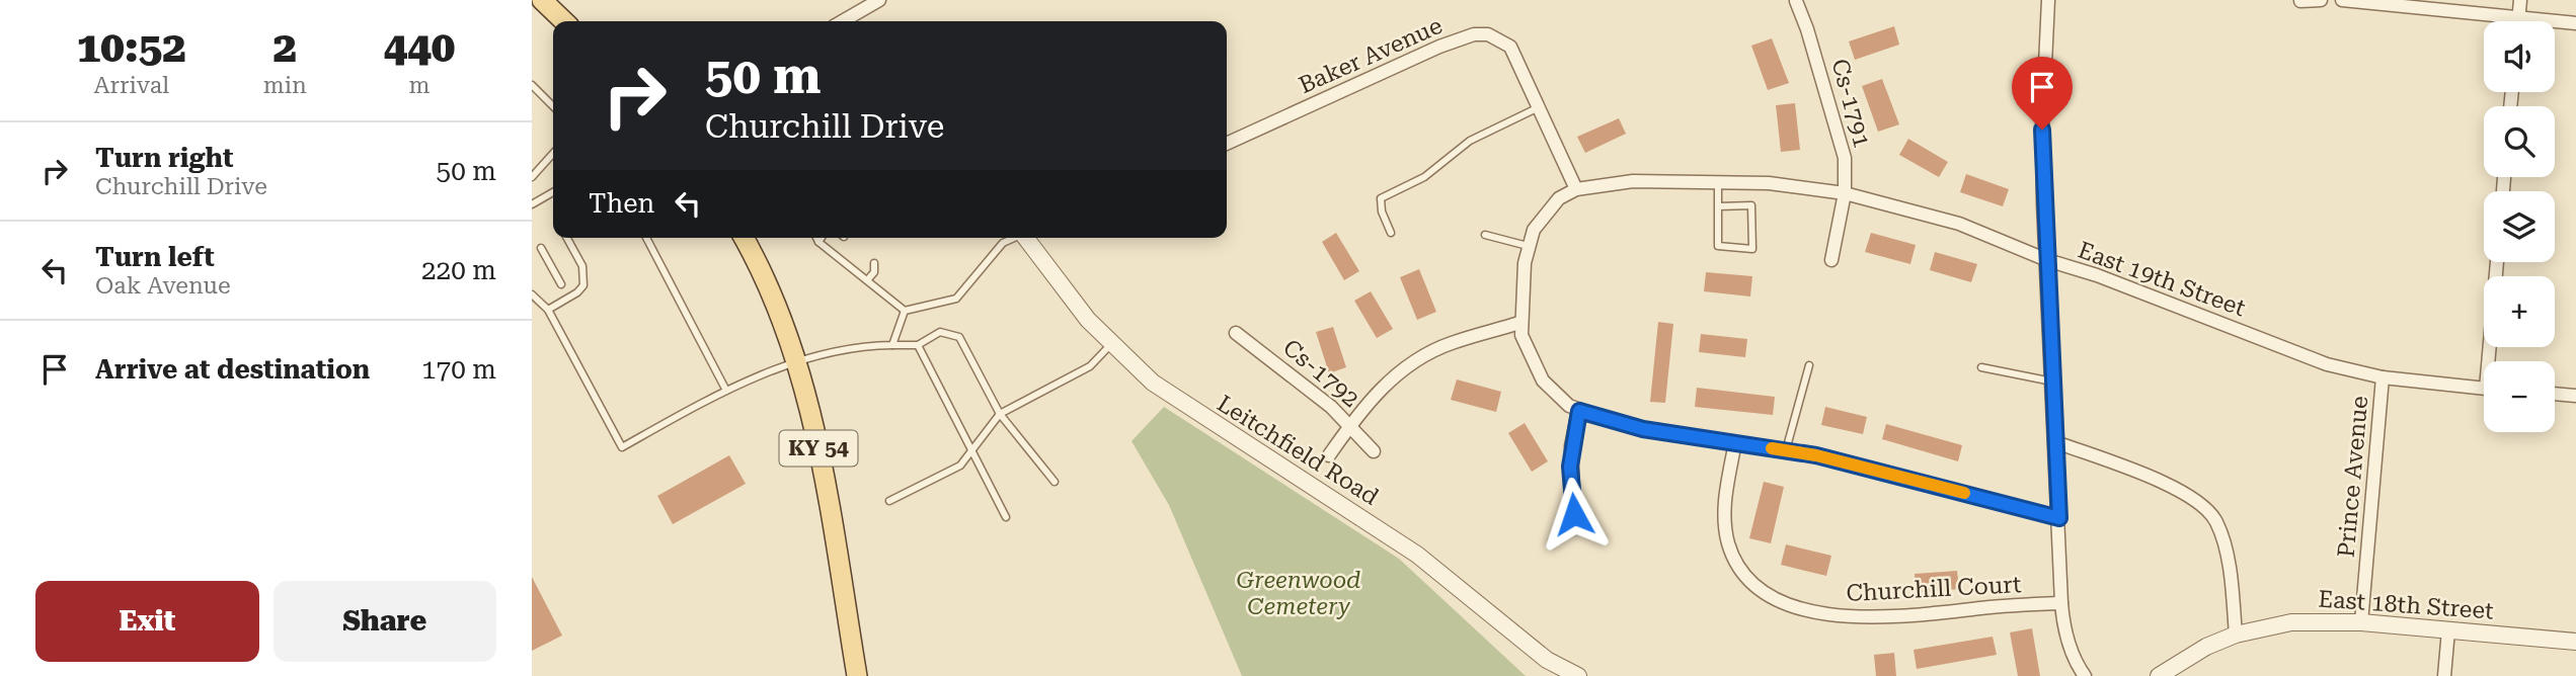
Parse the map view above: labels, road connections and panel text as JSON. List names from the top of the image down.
{
  "streets": {
    "main road": ["KY 54"],
    "street": [
      "Baker Avenue",
      "Cs-1791",
      "East 19th Street",
      "Cs-1792",
      "Leitchfield Road",
      "Prince Avenue",
      "Churchill Court",
      "East 18th Street"
    ]
  },
  "crossings": [
    ["Baker Avenue", "East 19th Street"],
    ["Cs-1791", "East 19th Street"],
    ["East 19th Street", "Prince Avenue"],
    ["Prince Avenue", "East 18th Street"]
  ],
  "parks": ["Greenwood Cemetery"],
  "page": {
    "eta": [
      "10:52",
      "Arrival",
      "2",
      "min",
      "440",
      "m"
    ],
    "map_buttons": ["+", "−"],
    "turn": ["50 m", "Churchill Drive"],
    "list": [
      {
        "name": "Turn right",
        "note": "Churchill Drive",
        "value": "50 m"
      },
      {
        "name": "Turn left",
        "note": "Oak Avenue",
        "value": "220 m"
      },
      {
        "name": "Arrive at destination",
        "value": "170 m"
      }
    ],
    "then": "Then",
    "buttons": ["Exit", "Share"]
  }
}
